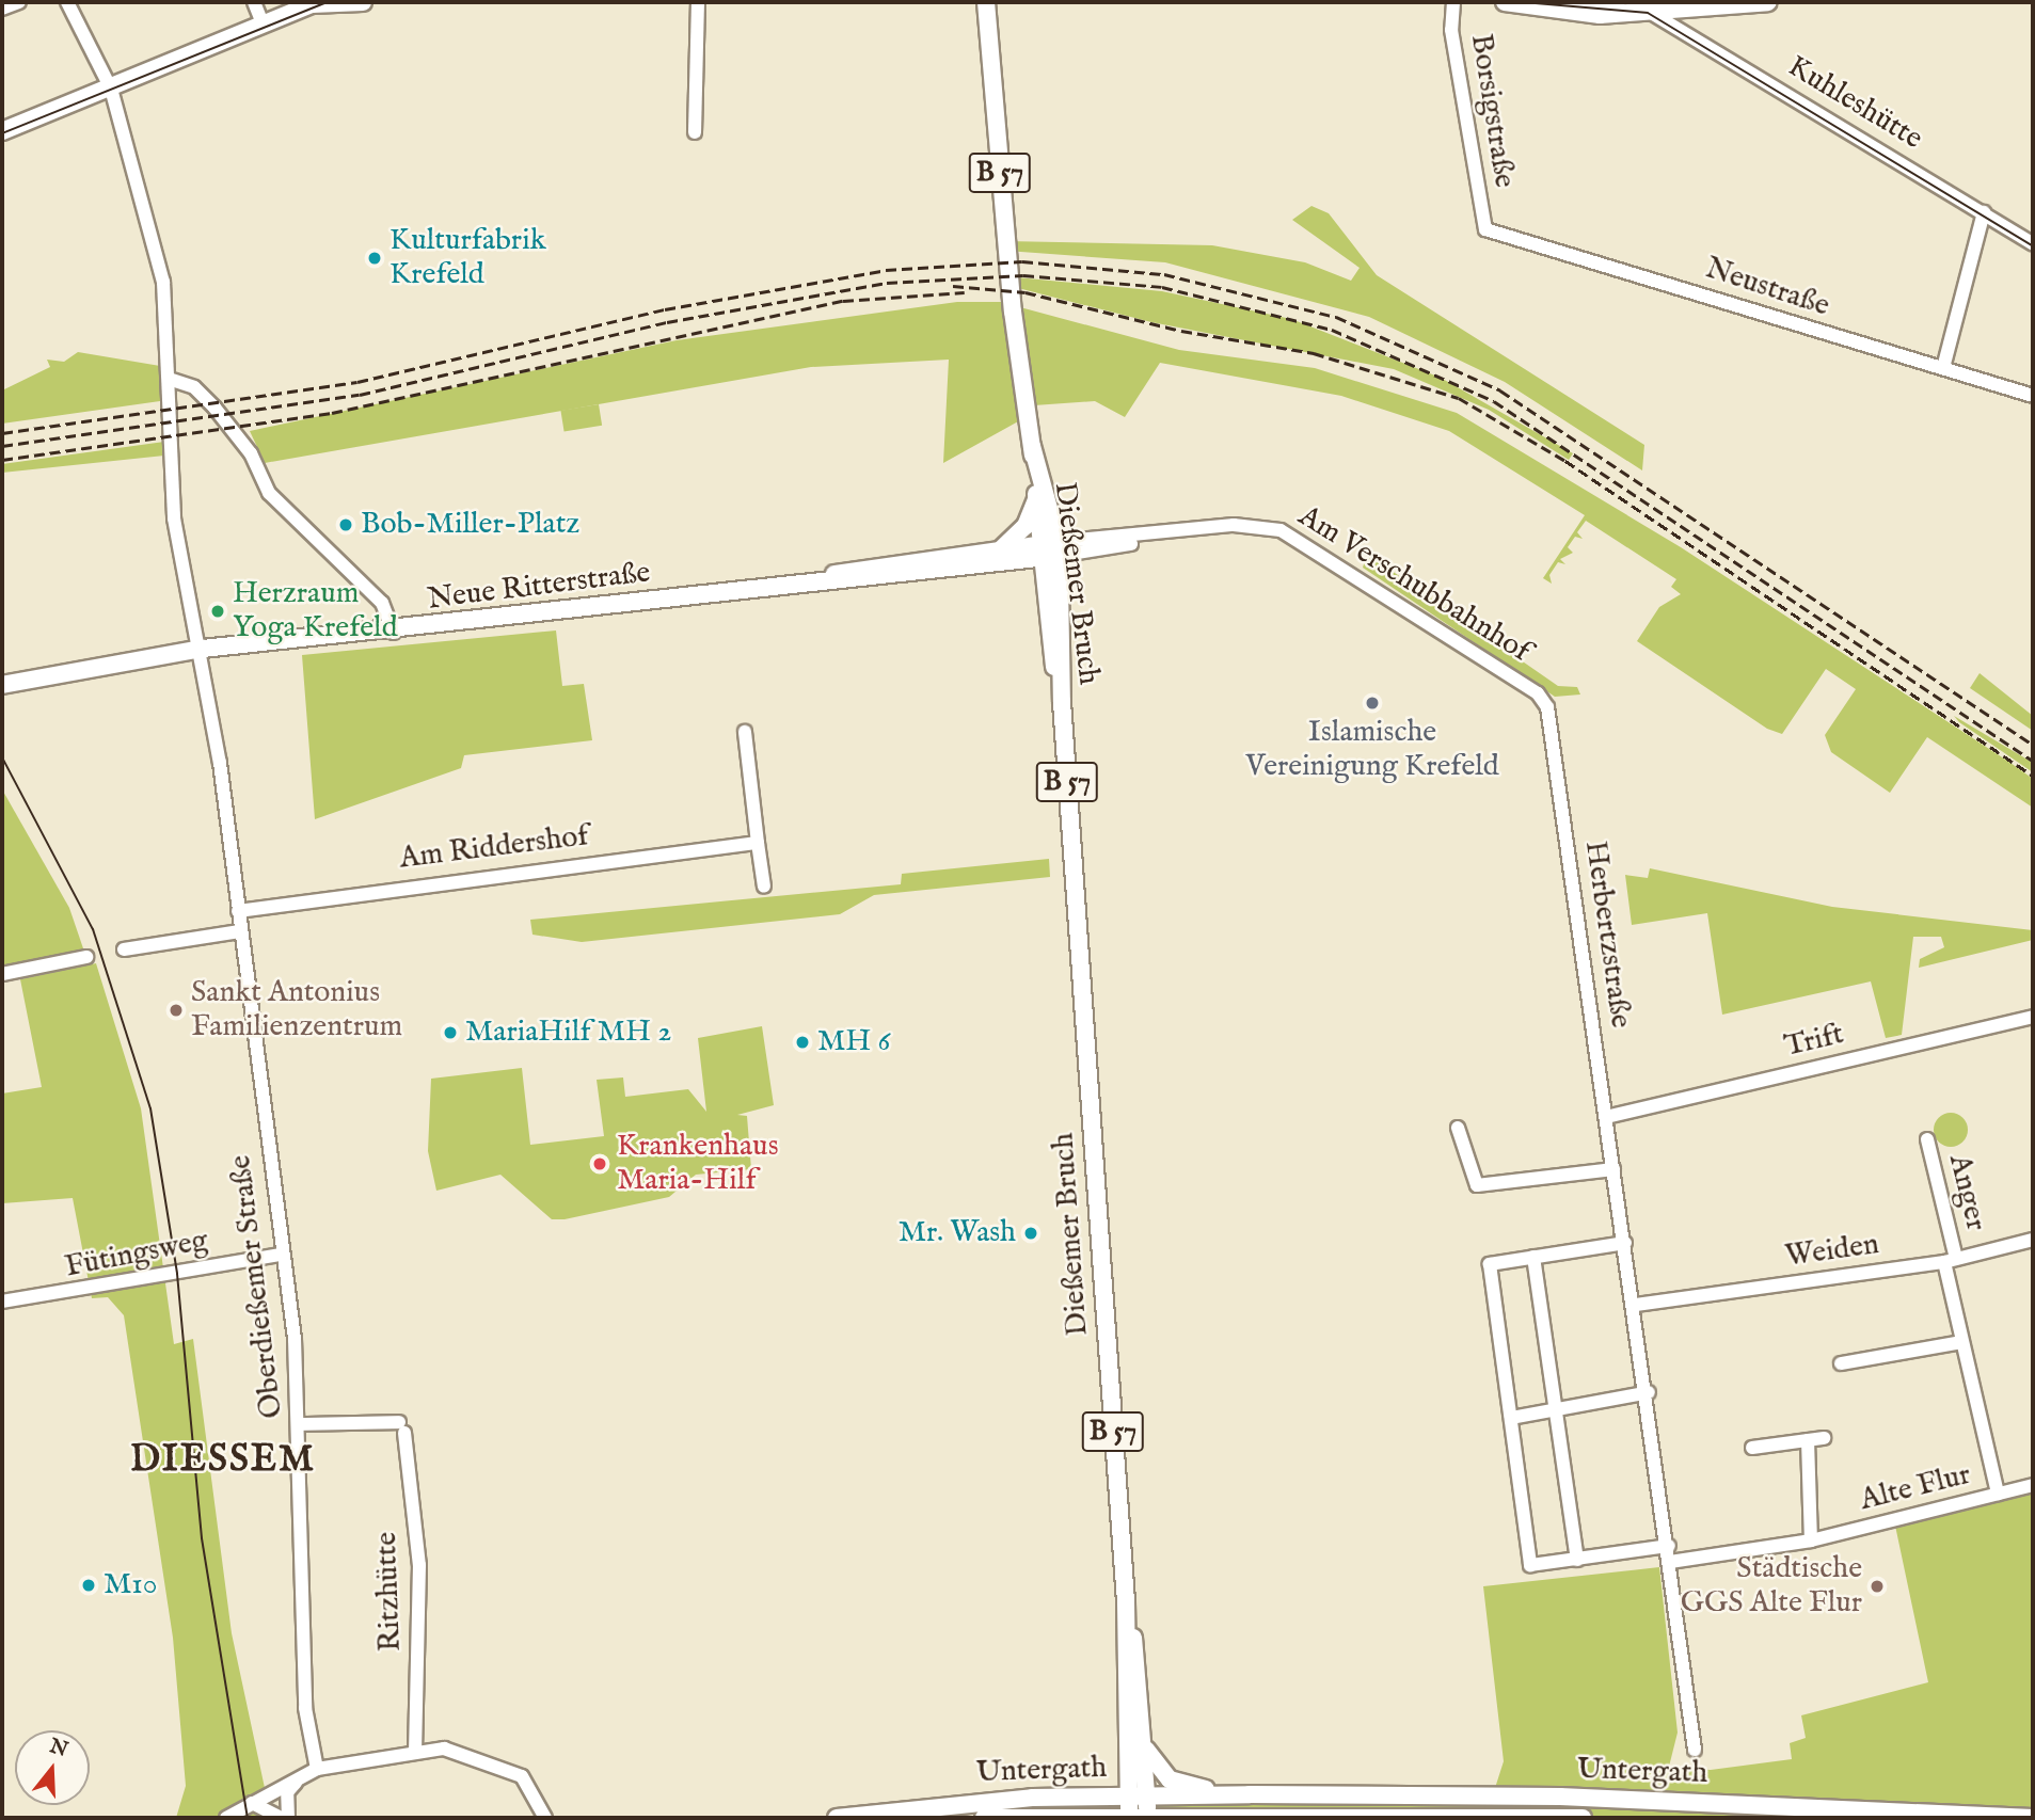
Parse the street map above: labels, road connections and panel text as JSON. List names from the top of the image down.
{
  "streets": {
    "main road": [
      "B 57",
      "Dießemer Bruch",
      "Neue Ritterstraße",
      "Untergath"
    ],
    "street": [
      "Kuhleshütte",
      "Borsigstraße",
      "Neustraße",
      "Am Verschubbahnhof",
      "Am Riddershof",
      "Herbertzstraße",
      "Trift",
      "Anger",
      "Weiden",
      "Fütingsweg",
      "Oberdießemer Straße",
      "Alte Flur",
      "Ritzhütte"
    ]
  },
  "crossings": [
    ["Borsigstraße", "Neustraße"],
    ["Dießemer Bruch", "Am Verschubbahnhof"],
    ["Dießemer Bruch", "Neue Ritterstraße"],
    ["Dießemer Bruch", "Untergath"],
    ["Am Verschubbahnhof", "Neue Ritterstraße"],
    ["Am Verschubbahnhof", "Herbertzstraße"],
    ["Neue Ritterstraße", "Oberdießemer Straße"],
    ["Am Riddershof", "Oberdießemer Straße"],
    ["Herbertzstraße", "Trift"],
    ["Herbertzstraße", "Weiden"],
    ["Herbertzstraße", "Alte Flur"],
    ["Anger", "Weiden"],
    ["Anger", "Alte Flur"],
    ["Fütingsweg", "Oberdießemer Straße"],
    ["Oberdießemer Straße", "Ritzhütte"]
  ],
  "districts": ["DIESSEM"],
  "places": [
    "Kulturfabrik Krefeld",
    "Bob-Miller-Platz",
    "Herzraum Yoga Krefeld",
    "Islamische Vereinigung Krefeld",
    "Sankt Antonius Familienzentrum",
    "MariaHilf MH 2",
    "MH 6",
    "Krankenhaus Maria-Hilf",
    "Mr. Wash",
    "M10",
    "Städtische GGS Alte Flur"
  ],
  "north": "top"
}
